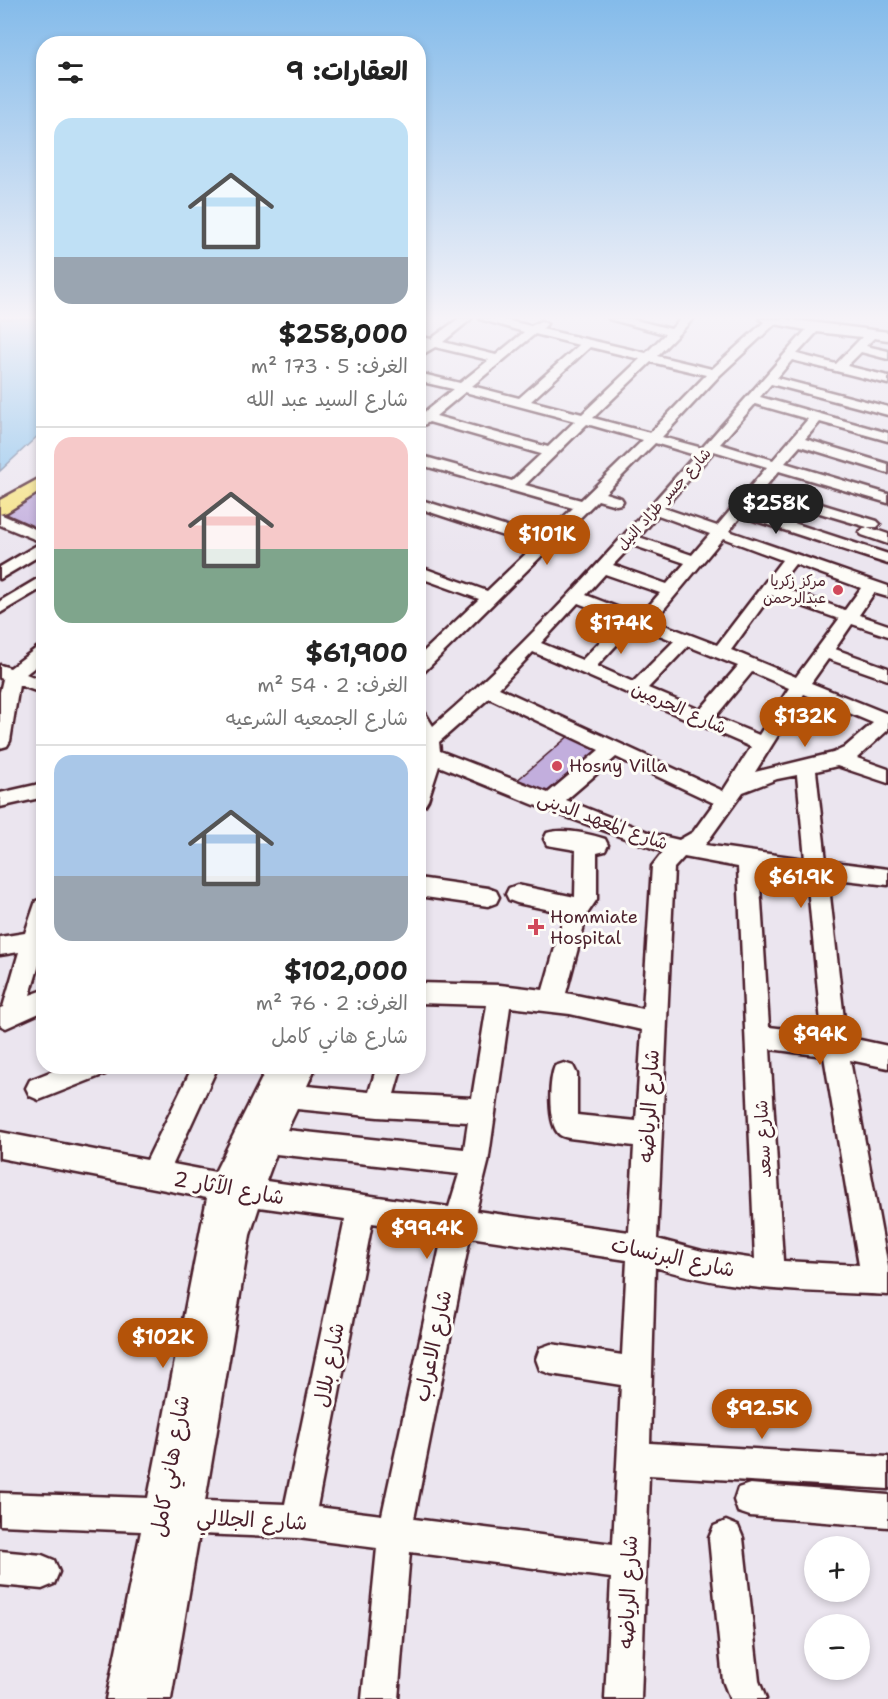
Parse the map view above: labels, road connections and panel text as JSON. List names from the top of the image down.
{
  "streets": {
    "street": [
      "شارع جسر طراد النيل",
      "شارع الحرمين",
      "شارع المعهد الدينى",
      "شارع الرياضه",
      "شارع سعد",
      "شارع الآثار 2",
      "شارع البرنسات",
      "شارع الاعراب",
      "شارع بلال",
      "شارع هاني كامل",
      "شارع الجلالي"
    ]
  },
  "crossings": [
    ["شارع جسر طراد النيل", "شارع الحرمين"],
    ["شارع جسر طراد النيل", "شارع المعهد الدينى"],
    ["شارع الحرمين", "شارع الرياضه"],
    ["شارع المعهد الدينى", "شارع الرياضه"],
    ["شارع المعهد الدينى", "شارع سعد"],
    ["شارع الرياضه", "شارع البرنسات"],
    ["شارع الرياضه", "شارع الجلالي"],
    ["شارع سعد", "شارع البرنسات"],
    ["شارع الآثار 2", "شارع البرنسات"],
    ["شارع الآثار 2", "شارع الاعراب"],
    ["شارع الآثار 2", "شارع بلال"],
    ["شارع الآثار 2", "شارع هاني كامل"],
    ["شارع البرنسات", "شارع الاعراب"],
    ["شارع الاعراب", "شارع الجلالي"],
    ["شارع بلال", "شارع الجلالي"],
    ["شارع هاني كامل", "شارع الجلالي"]
  ],
  "places": {
    "other": ["مركز زكريا عبدالرحمن", "Hosny Villa"],
    "health": ["Hommiate Hospital"]
  },
  "page": {
    "heading": "العقارات: 9",
    "list": [
      {
        "name": "$258,000",
        "note": "الغرف: 5 · 173 m² · شارع السيد عبد الله"
      },
      {
        "name": "$61,900",
        "note": "الغرف: 2 · 54 m² · شارع الجمعيه الشرعيه"
      },
      {
        "name": "$102,000",
        "note": "الغرف: 2 · 76 m² · شارع هاني كامل"
      }
    ],
    "price": [
      "$258K",
      "$101K",
      "$174K",
      "$132K",
      "$61.9K",
      "$94K",
      "$99.4K",
      "$102K",
      "$92.5K"
    ],
    "map_buttons": ["+", "−"]
  }
}
